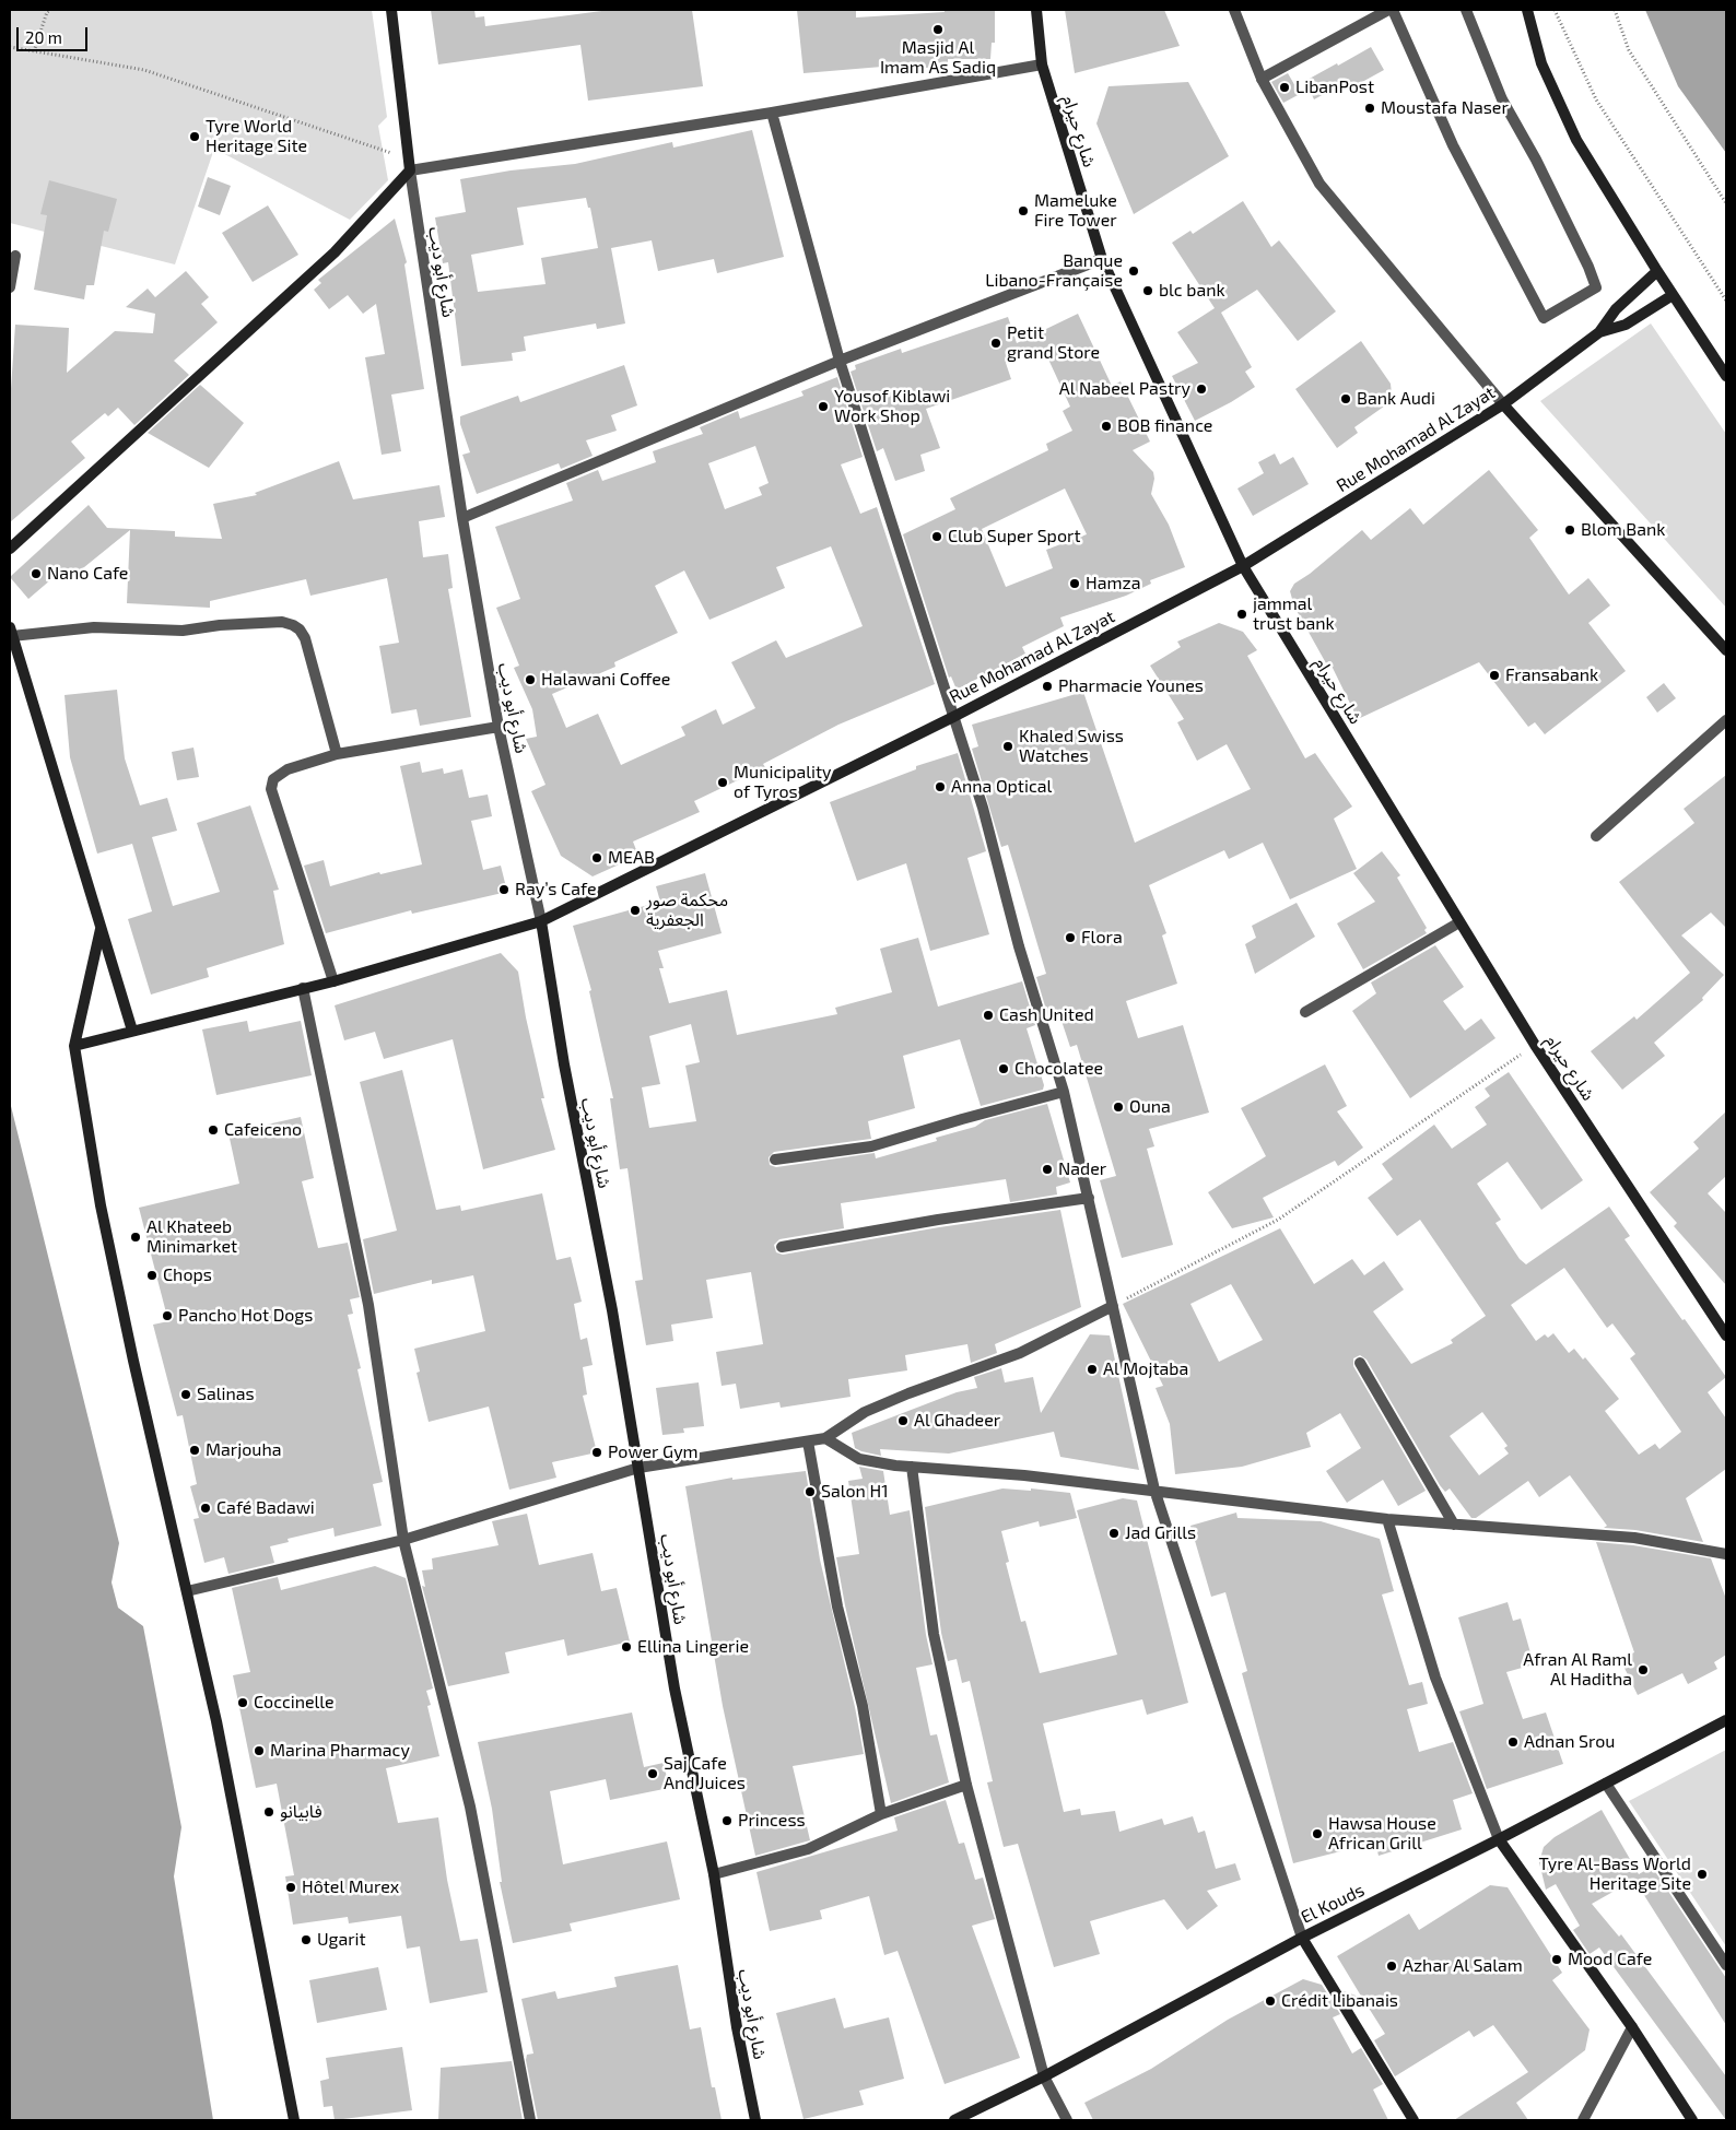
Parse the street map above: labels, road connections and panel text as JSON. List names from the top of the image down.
{
  "streets": {
    "main road": [
      "شارع حيرام",
      "شارع أبو ديب",
      "Rue Mohamad Al Zayat",
      "El Kouds"
    ]
  },
  "crossings": [
    ["شارع حيرام", "Rue Mohamad Al Zayat"],
    ["شارع أبو ديب", "Rue Mohamad Al Zayat"]
  ],
  "places": [
    "Masjid Al Imam As Sadiq",
    "LibanPost",
    "Moustafa Naser",
    "Tyre World Heritage Site",
    "Mameluke Fire Tower",
    "Banque Libano-Française",
    "blc bank",
    "Petit grand Store",
    "Al Nabeel Pastry",
    "Bank Audi",
    "Yousof Kiblawi Work Shop",
    "BOB finance",
    "Blom Bank",
    "Club Super Sport",
    "Nano Cafe",
    "Hamza",
    "jammal trust bank",
    "Fransabank",
    "Halawani Coffee",
    "Pharmacie Younes",
    "Khaled Swiss Watches",
    "Municipality of Tyros",
    "Anna Optical",
    "MEAB",
    "Ray’s Cafe",
    "محكمة صور الجعفرية",
    "Flora",
    "Cash United",
    "Chocolatee",
    "Ouna",
    "Cafeiceno",
    "Nader",
    "Al Khateeb Minimarket",
    "Chops",
    "Pancho Hot Dogs",
    "Al Mojtaba",
    "Salinas",
    "Al Ghadeer",
    "Marjouha",
    "Power Gym",
    "Salon H1",
    "Café Badawi",
    "Jad Grills",
    "Ellina Lingerie",
    "Afran Al Raml Al Haditha",
    "Coccinelle",
    "Adnan Srou",
    "Marina Pharmacy",
    "Saj Cafe And Juices",
    "فابيانو",
    "Princess",
    "Hawsa House African Grill",
    "Tyre Al-Bass World Heritage Site",
    "Hôtel Murex",
    "Ugarit",
    "Mood Cafe",
    "Azhar Al Salam",
    "Crédit Libanais"
  ],
  "scale_bar": "20 m"
}
